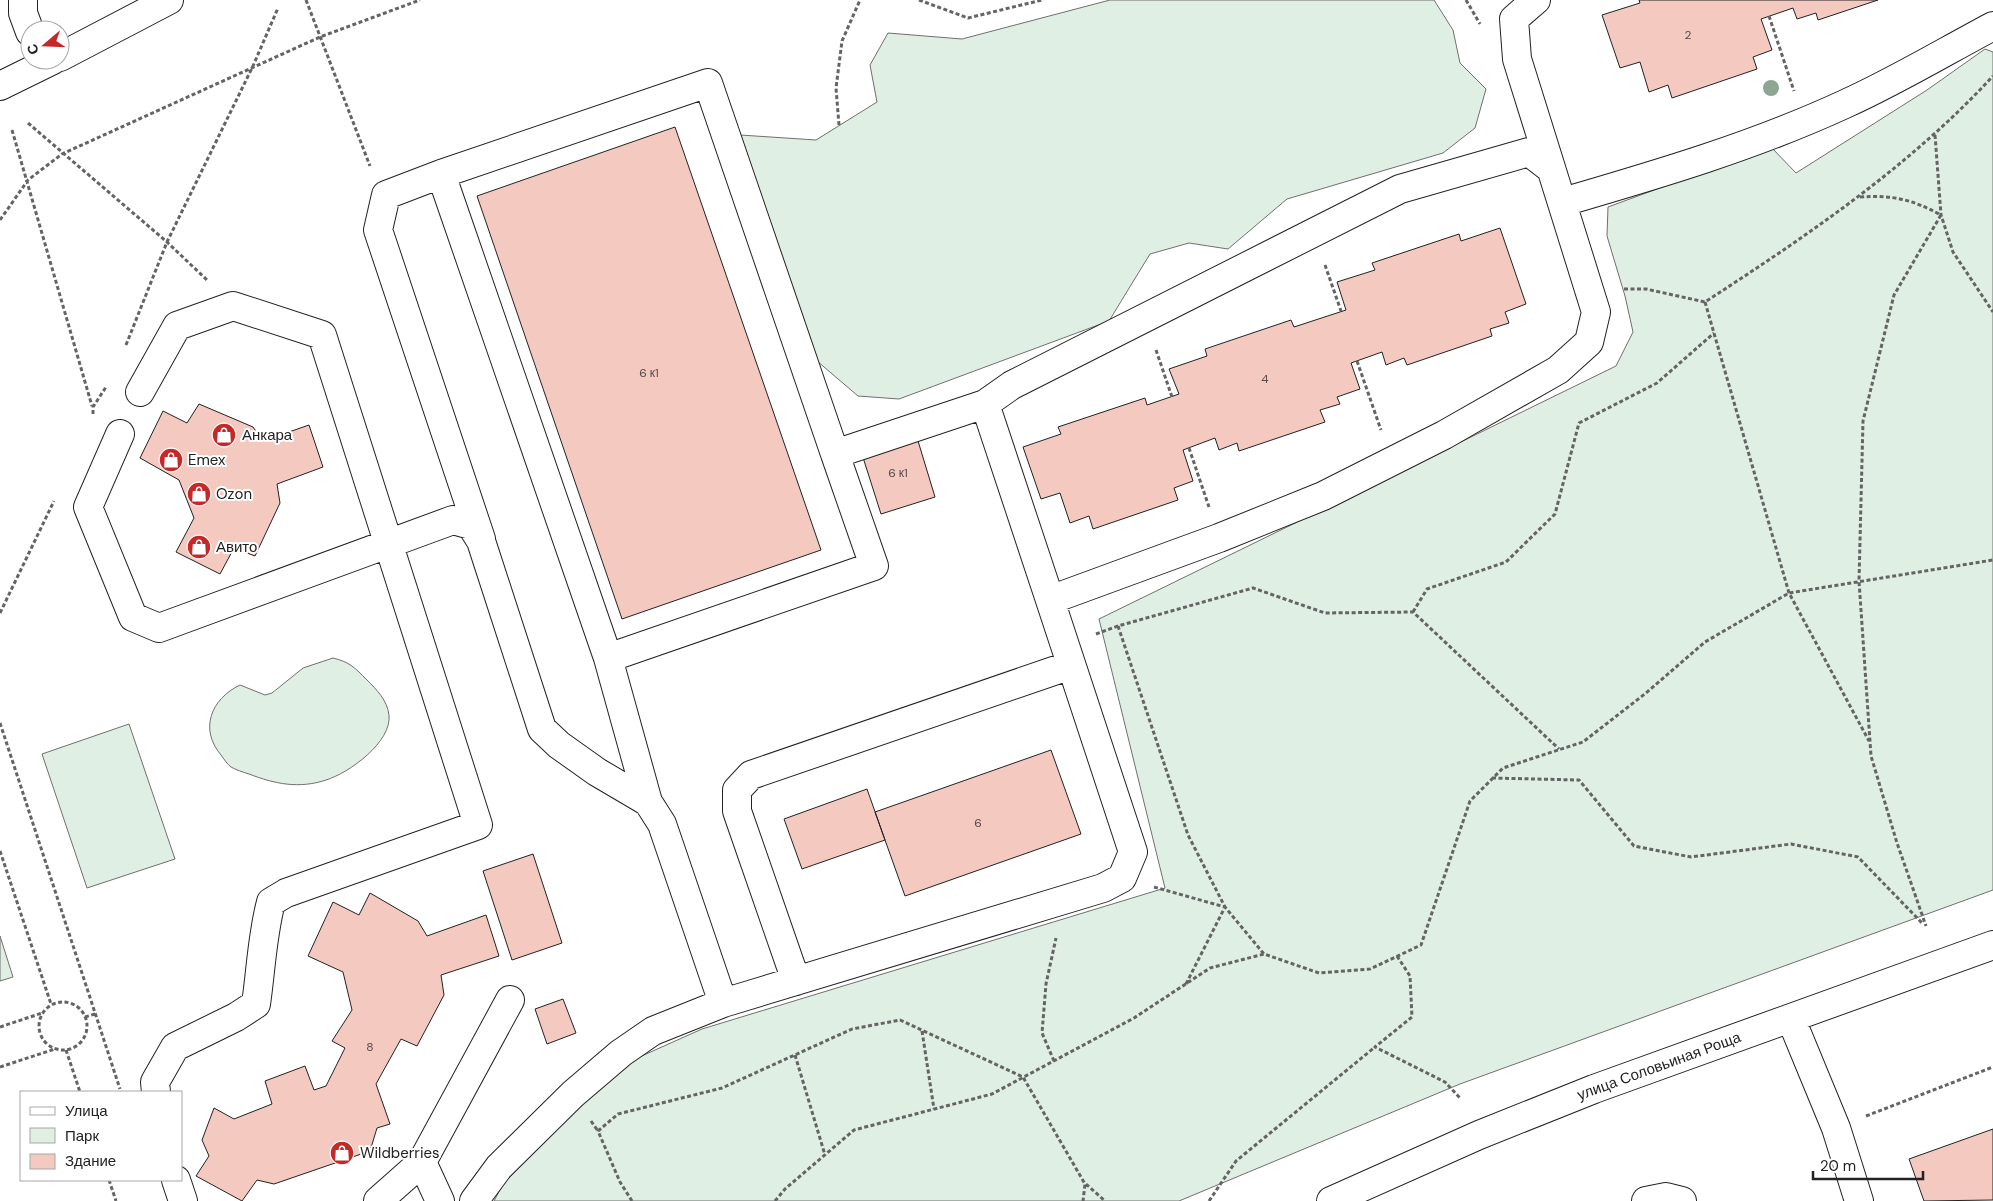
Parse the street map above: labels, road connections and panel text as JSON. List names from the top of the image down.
{
  "streets": {
    "street": ["улица Соловьиная Роща"]
  },
  "places": {
    "shop": [
      "Анкара",
      "Emex",
      "Ozon",
      "Авито",
      "Wildberries"
    ]
  },
  "house_numbers": [
    "2",
    "6 к1",
    "4",
    "6 к1",
    "6",
    "8"
  ],
  "legend": ["Улица", "Парк", "Здание"],
  "scale_bar": "20 m",
  "north": "left"
}
